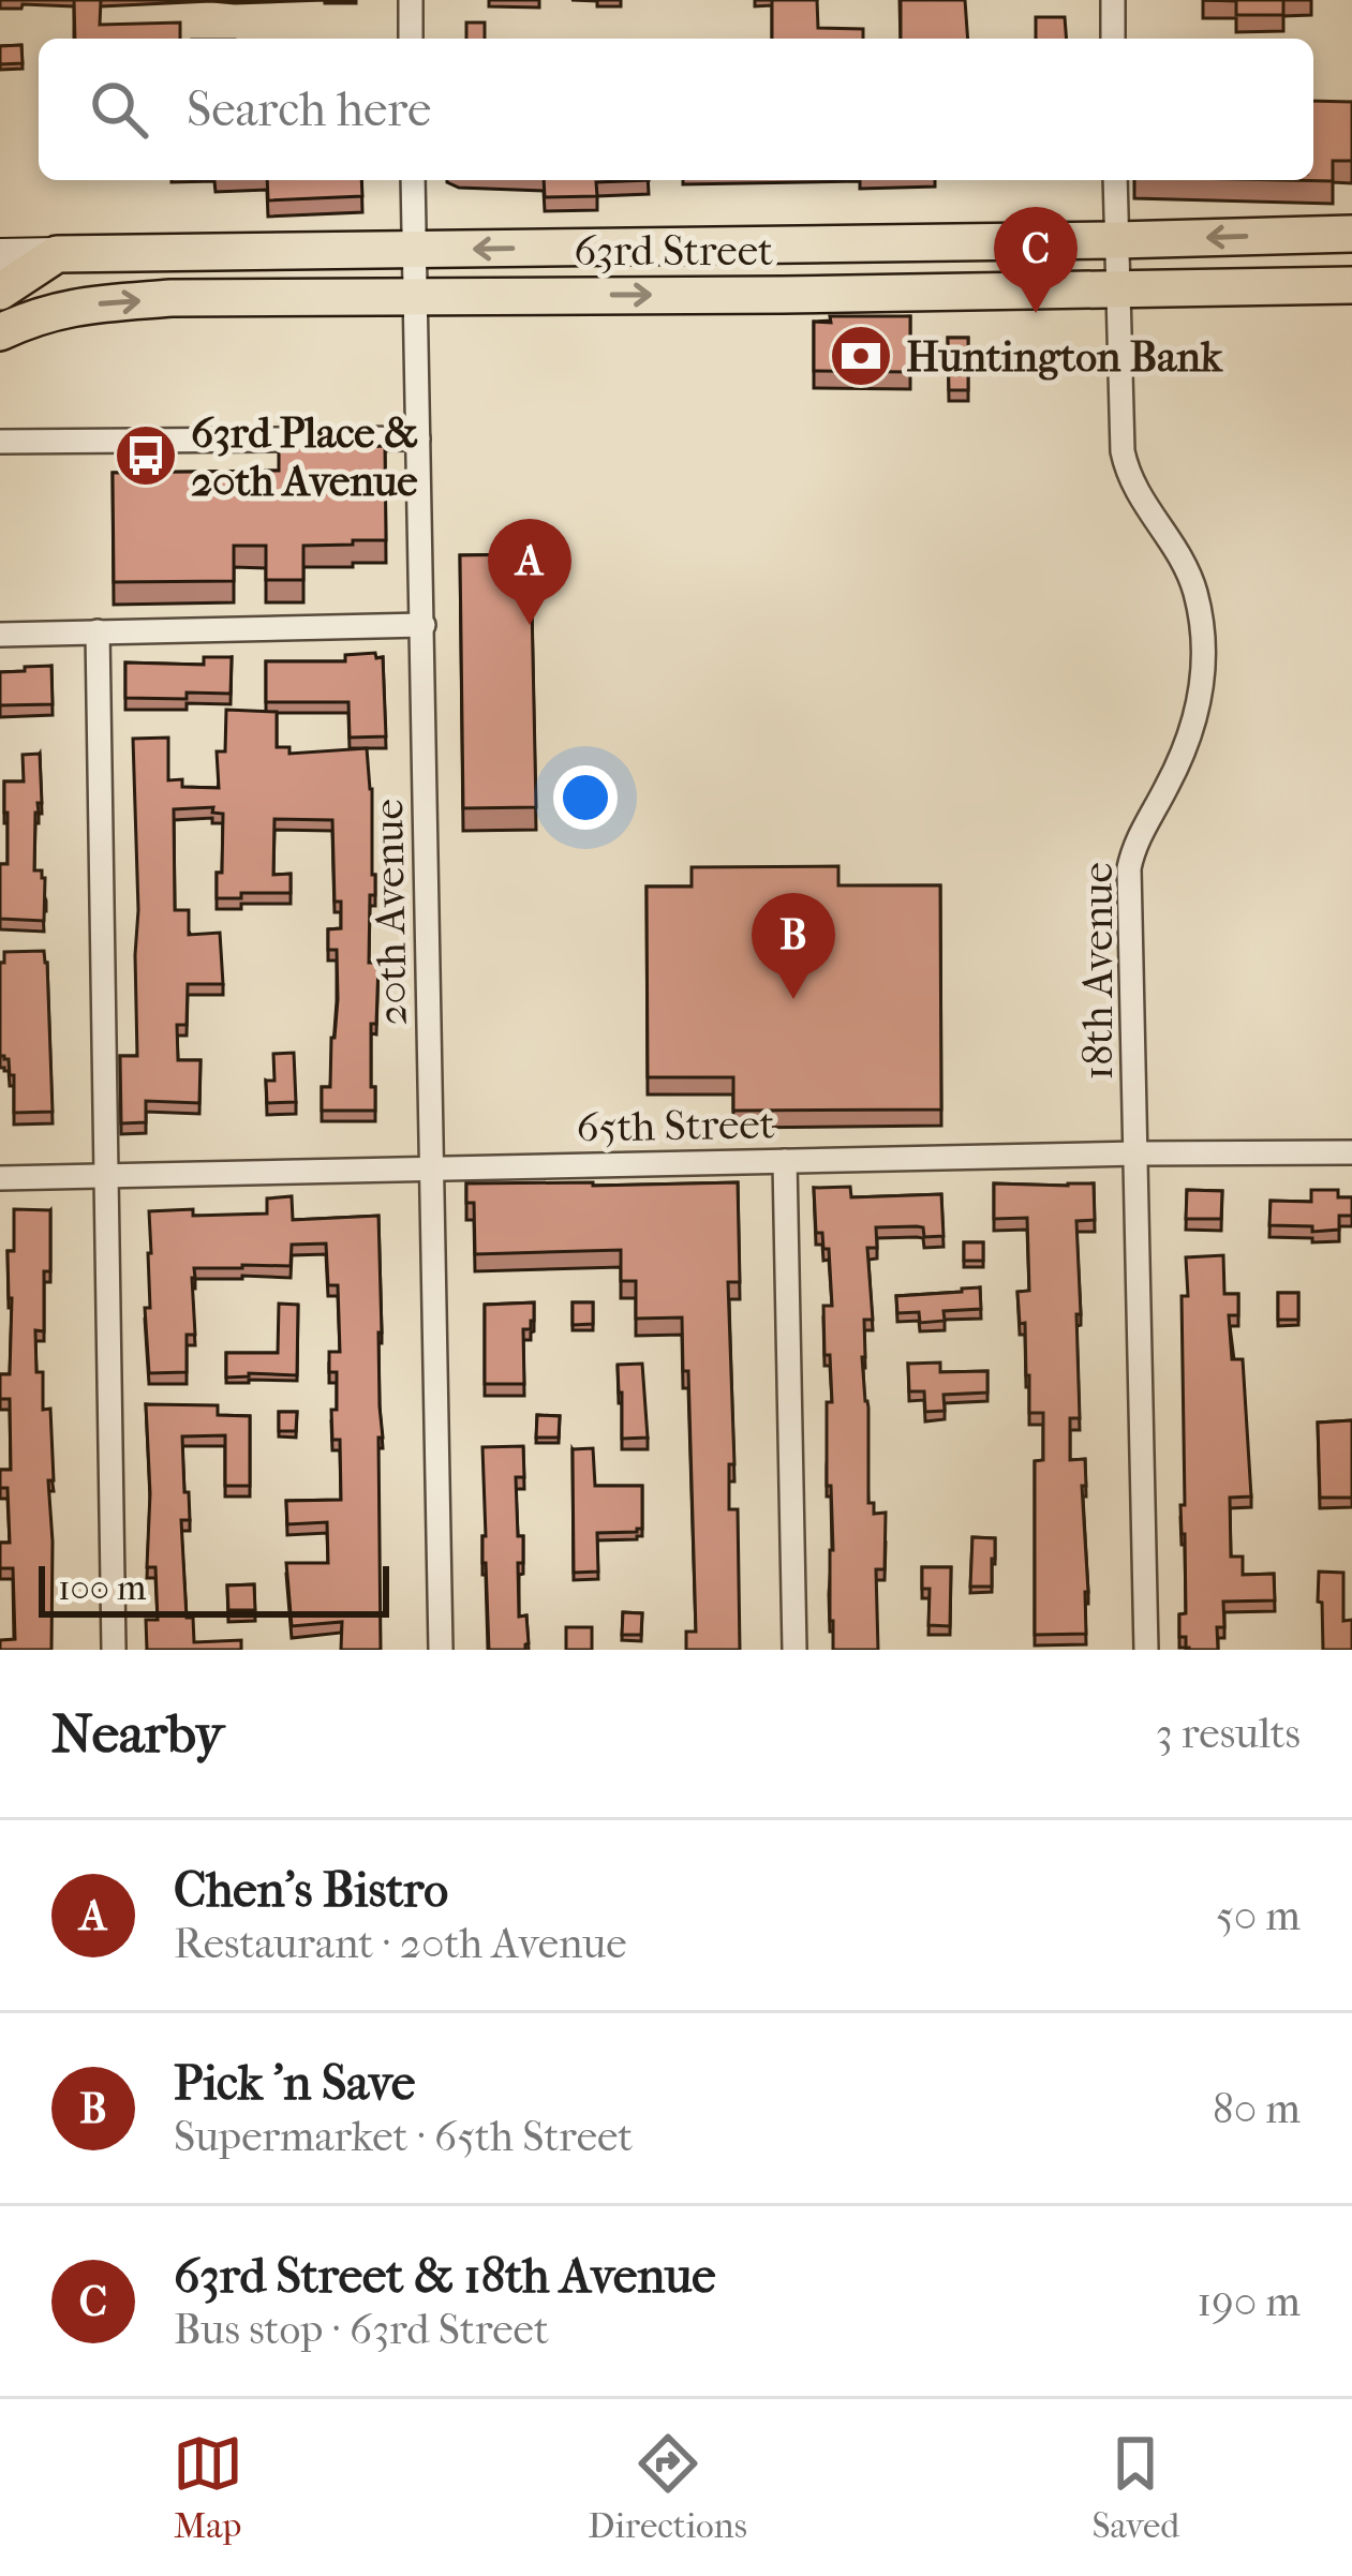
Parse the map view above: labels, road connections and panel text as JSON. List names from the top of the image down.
{
  "streets": {
    "main road": ["63rd Street"],
    "street": ["20th Avenue", "18th Avenue", "65th Street"]
  },
  "crossings": [
    ["63rd Street", "20th Avenue"],
    ["63rd Street", "18th Avenue"],
    ["20th Avenue", "65th Street"],
    ["18th Avenue", "65th Street"]
  ],
  "places": {
    "bank": ["Huntington Bank"],
    "bus stop": ["63rd Place & 20th Avenue"]
  },
  "scale_bar": "100 m",
  "page": {
    "search": "Search here",
    "pins": ["C", "A", "B"],
    "scale": "100 m",
    "heading": ["Nearby", "3 results"],
    "list": [
      {
        "mark": "A",
        "name": "Chen's Bistro",
        "note": "Restaurant · 20th Avenue",
        "value": "50 m"
      },
      {
        "mark": "B",
        "name": "Pick 'n Save",
        "note": "Supermarket · 65th Street",
        "value": "80 m"
      },
      {
        "mark": "C",
        "name": "63rd Street & 18th Avenue",
        "note": "Bus stop · 63rd Street",
        "value": "190 m"
      }
    ],
    "nav": ["Map", "Directions", "Saved"]
  }
}
